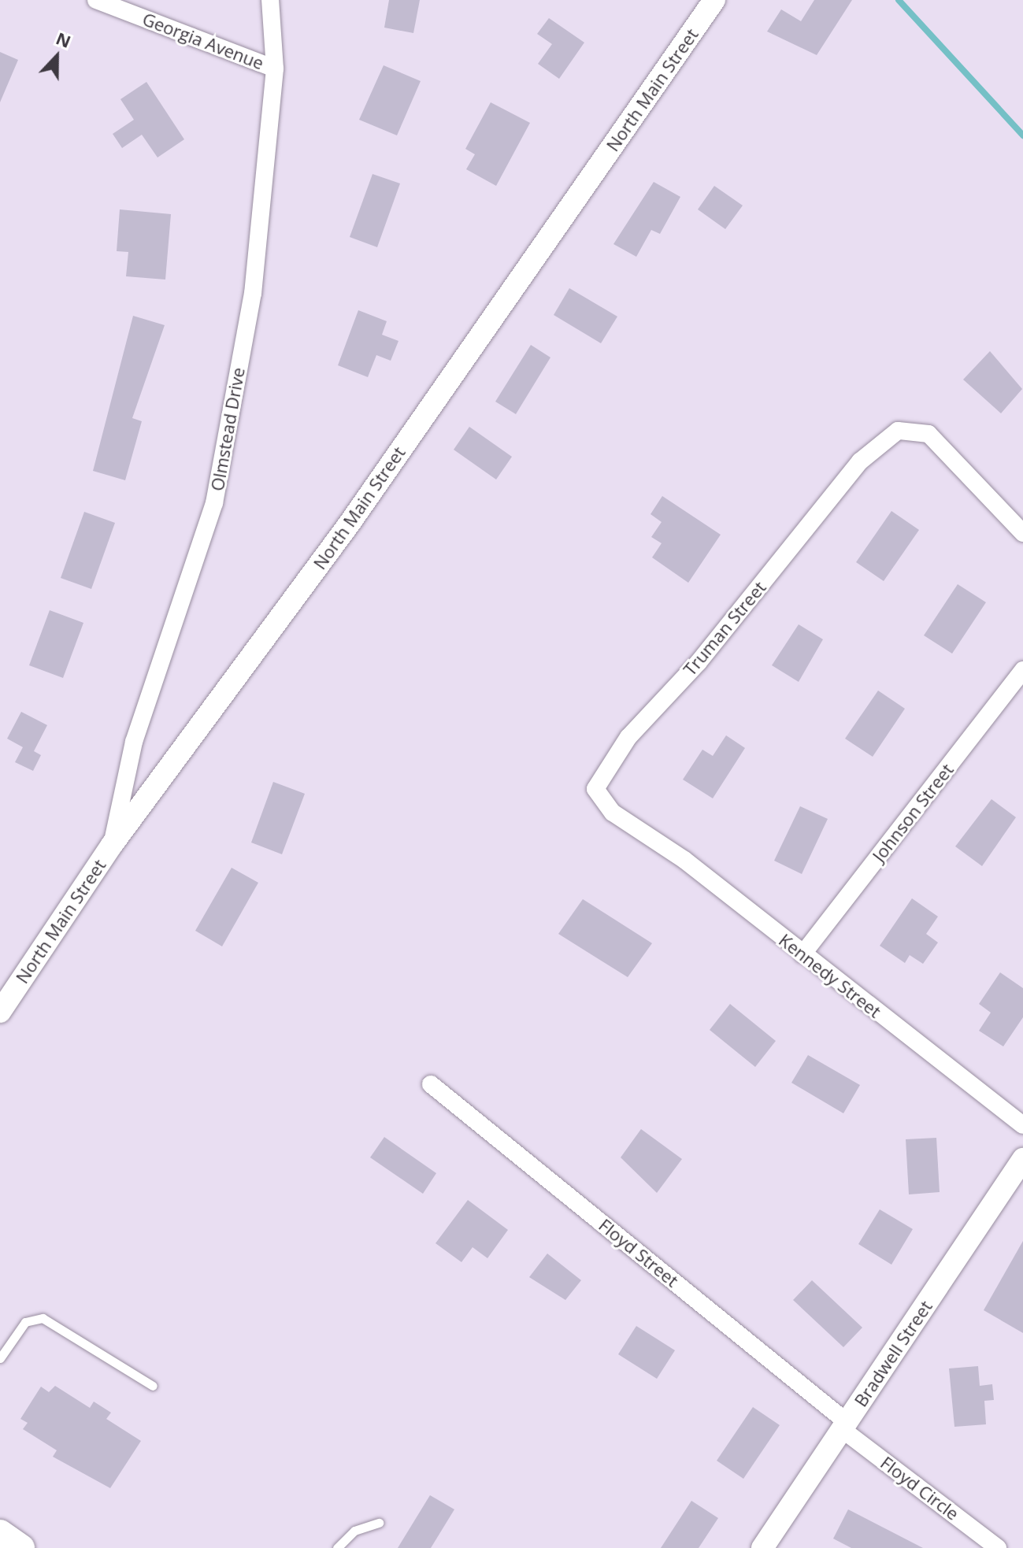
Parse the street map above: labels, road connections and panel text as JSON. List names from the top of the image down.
{
  "streets": {
    "street": [
      "Georgia Avenue",
      "North Main Street",
      "Olmstead Drive",
      "Truman Street",
      "Johnson Street",
      "Kennedy Street",
      "Floyd Street",
      "Bradwell Street",
      "Floyd Circle"
    ]
  },
  "crossings": [
    ["Georgia Avenue", "Olmstead Drive"],
    ["North Main Street", "Olmstead Drive"],
    ["Truman Street", "Kennedy Street"],
    ["Johnson Street", "Kennedy Street"],
    ["Floyd Street", "Bradwell Street"],
    ["Floyd Street", "Floyd Circle"],
    ["Bradwell Street", "Floyd Circle"]
  ],
  "north": "top"
}
